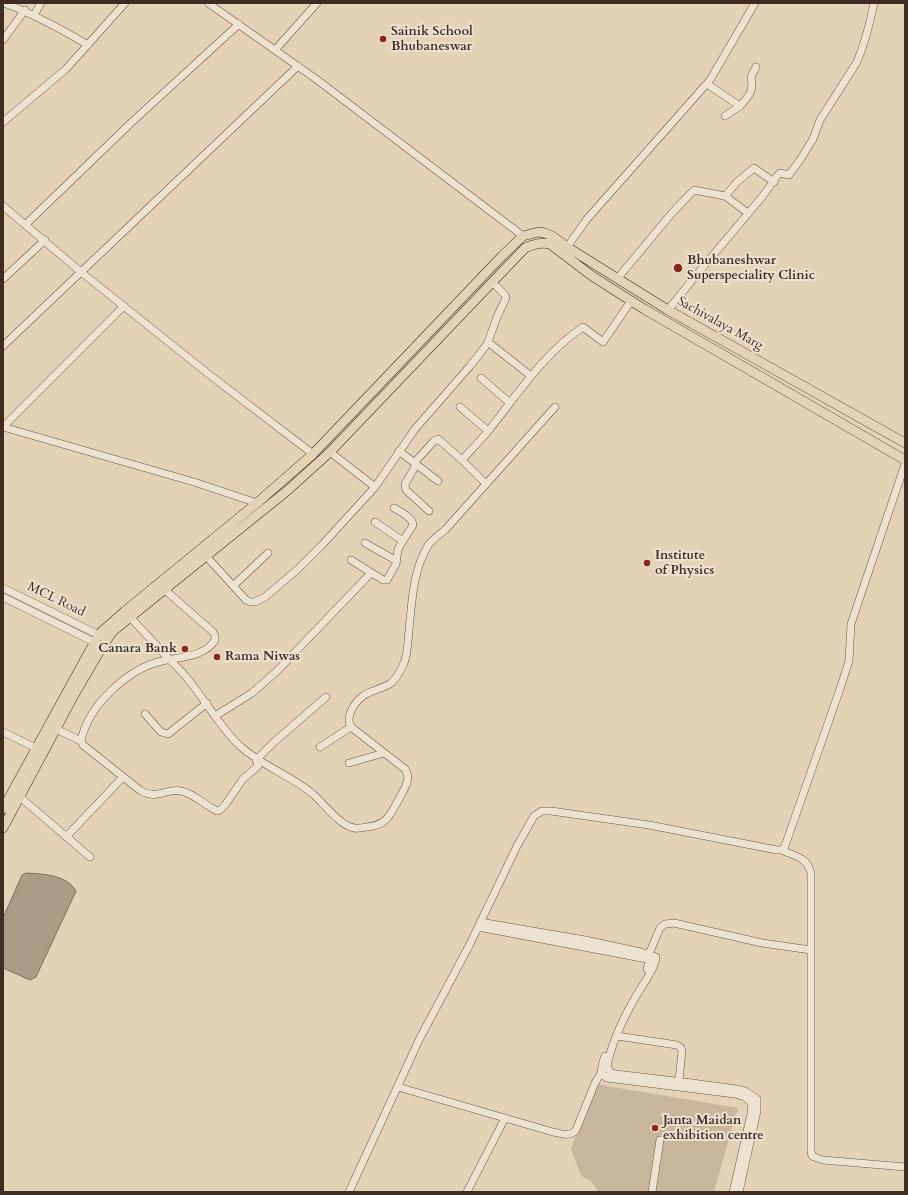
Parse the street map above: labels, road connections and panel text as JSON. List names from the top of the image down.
{
  "streets": {
    "main road": ["Sachivalaya Marg"],
    "street": ["MCL Road"]
  },
  "places": [
    "Sainik School Bhubaneswar",
    "Bhubaneshwar Superspeciality Clinic",
    "Institute of Physics",
    "Canara Bank",
    "Rama Niwas",
    "Janta Maidan exhibition centre"
  ]
}
